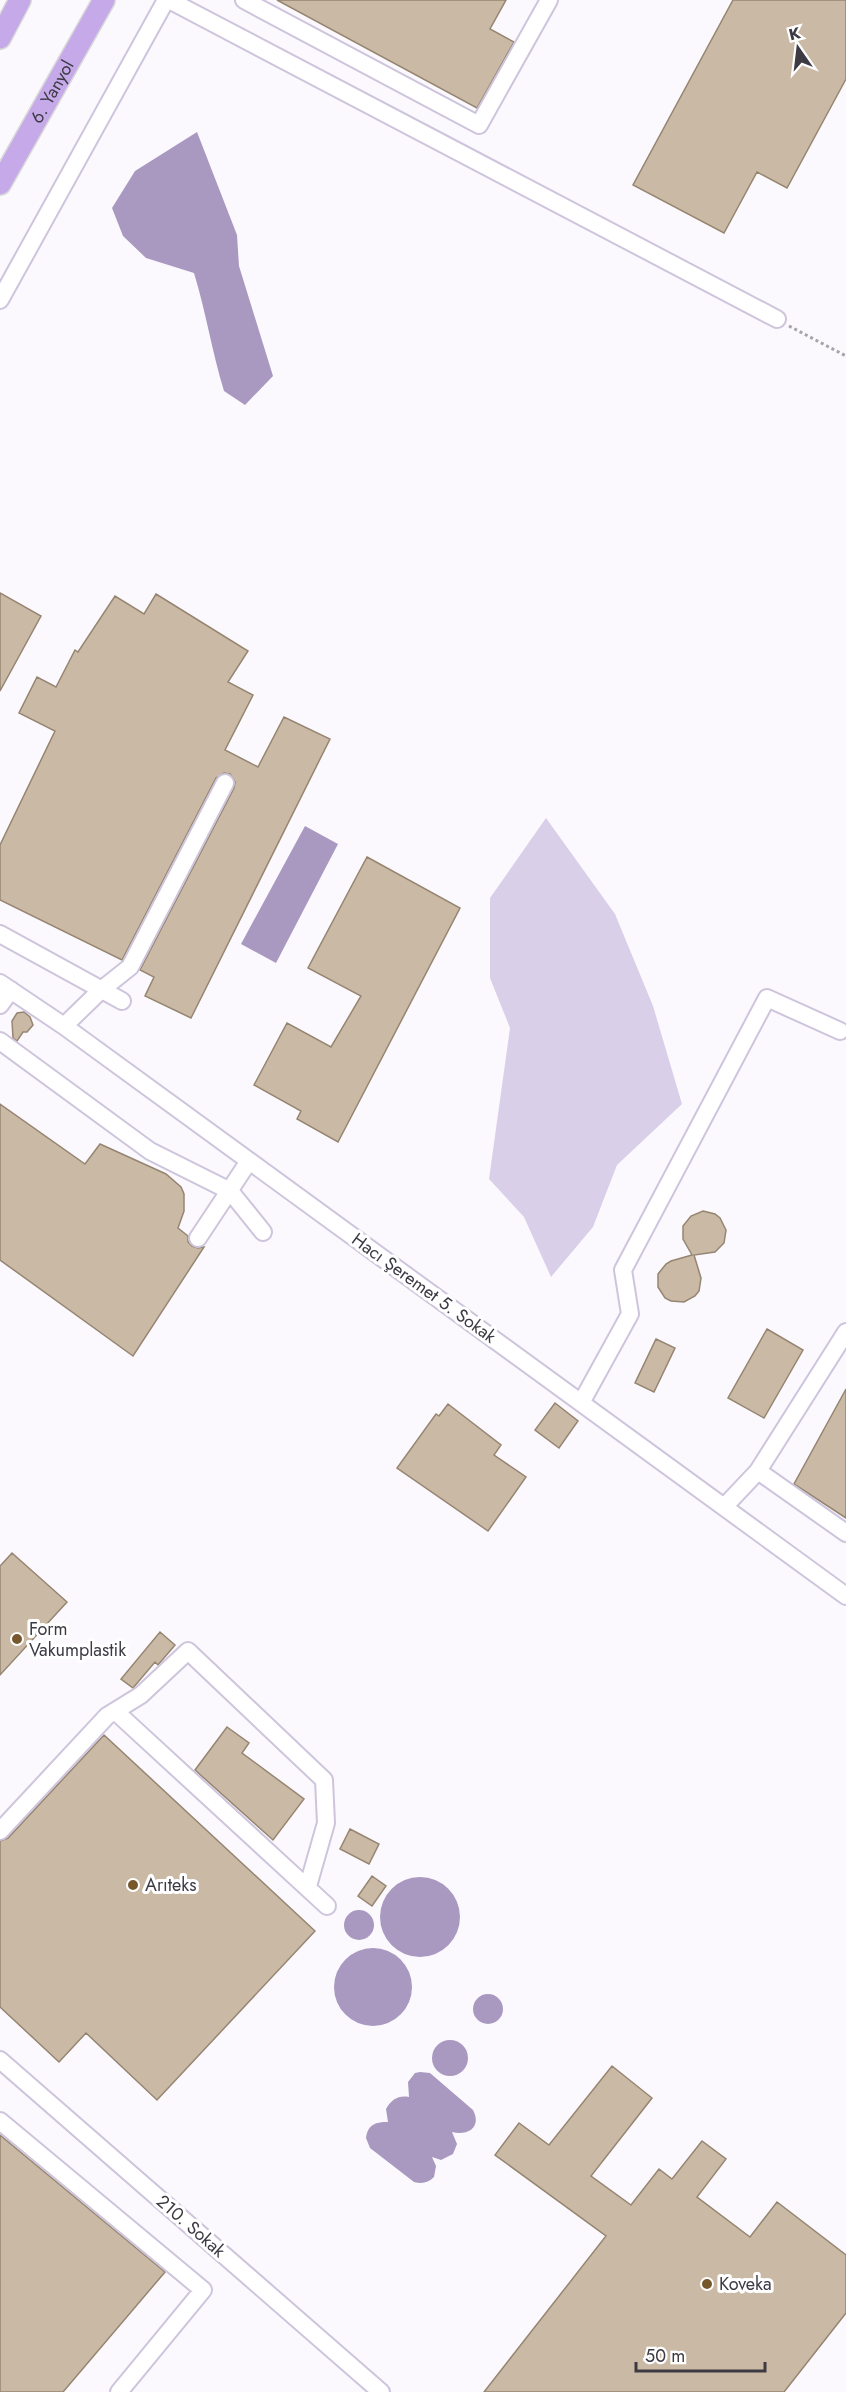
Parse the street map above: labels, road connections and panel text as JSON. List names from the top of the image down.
{
  "streets": {
    "main road": ["6. Yanyol"],
    "street": ["Hacı Şeremet 5. Sokak", "210. Sokak"]
  },
  "places": ["Form Vakumplastik", "Arıteks", "Koveka"],
  "scale_bar": "50 m",
  "north": "top"
}
